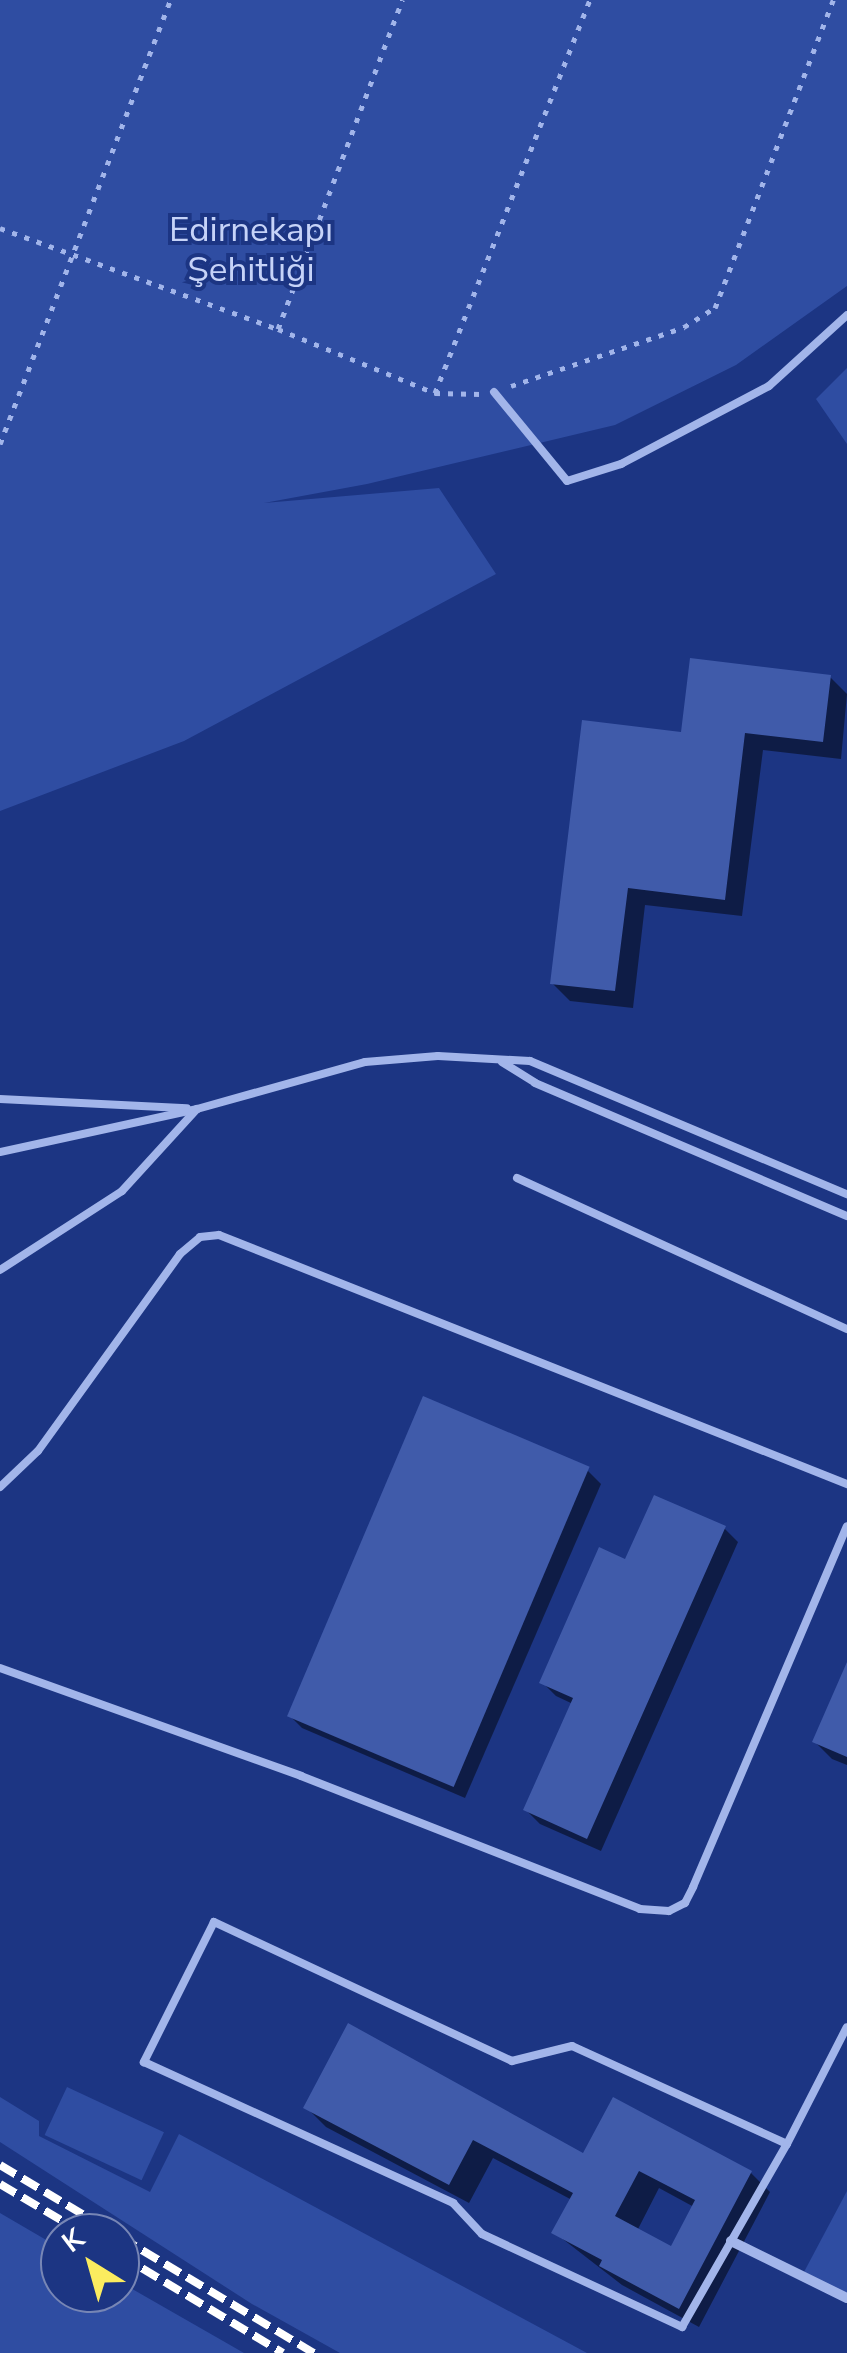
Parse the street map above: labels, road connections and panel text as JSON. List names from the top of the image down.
{
  "parks": ["Edirnekapı Şehitliği"],
  "north": "top left"
}
